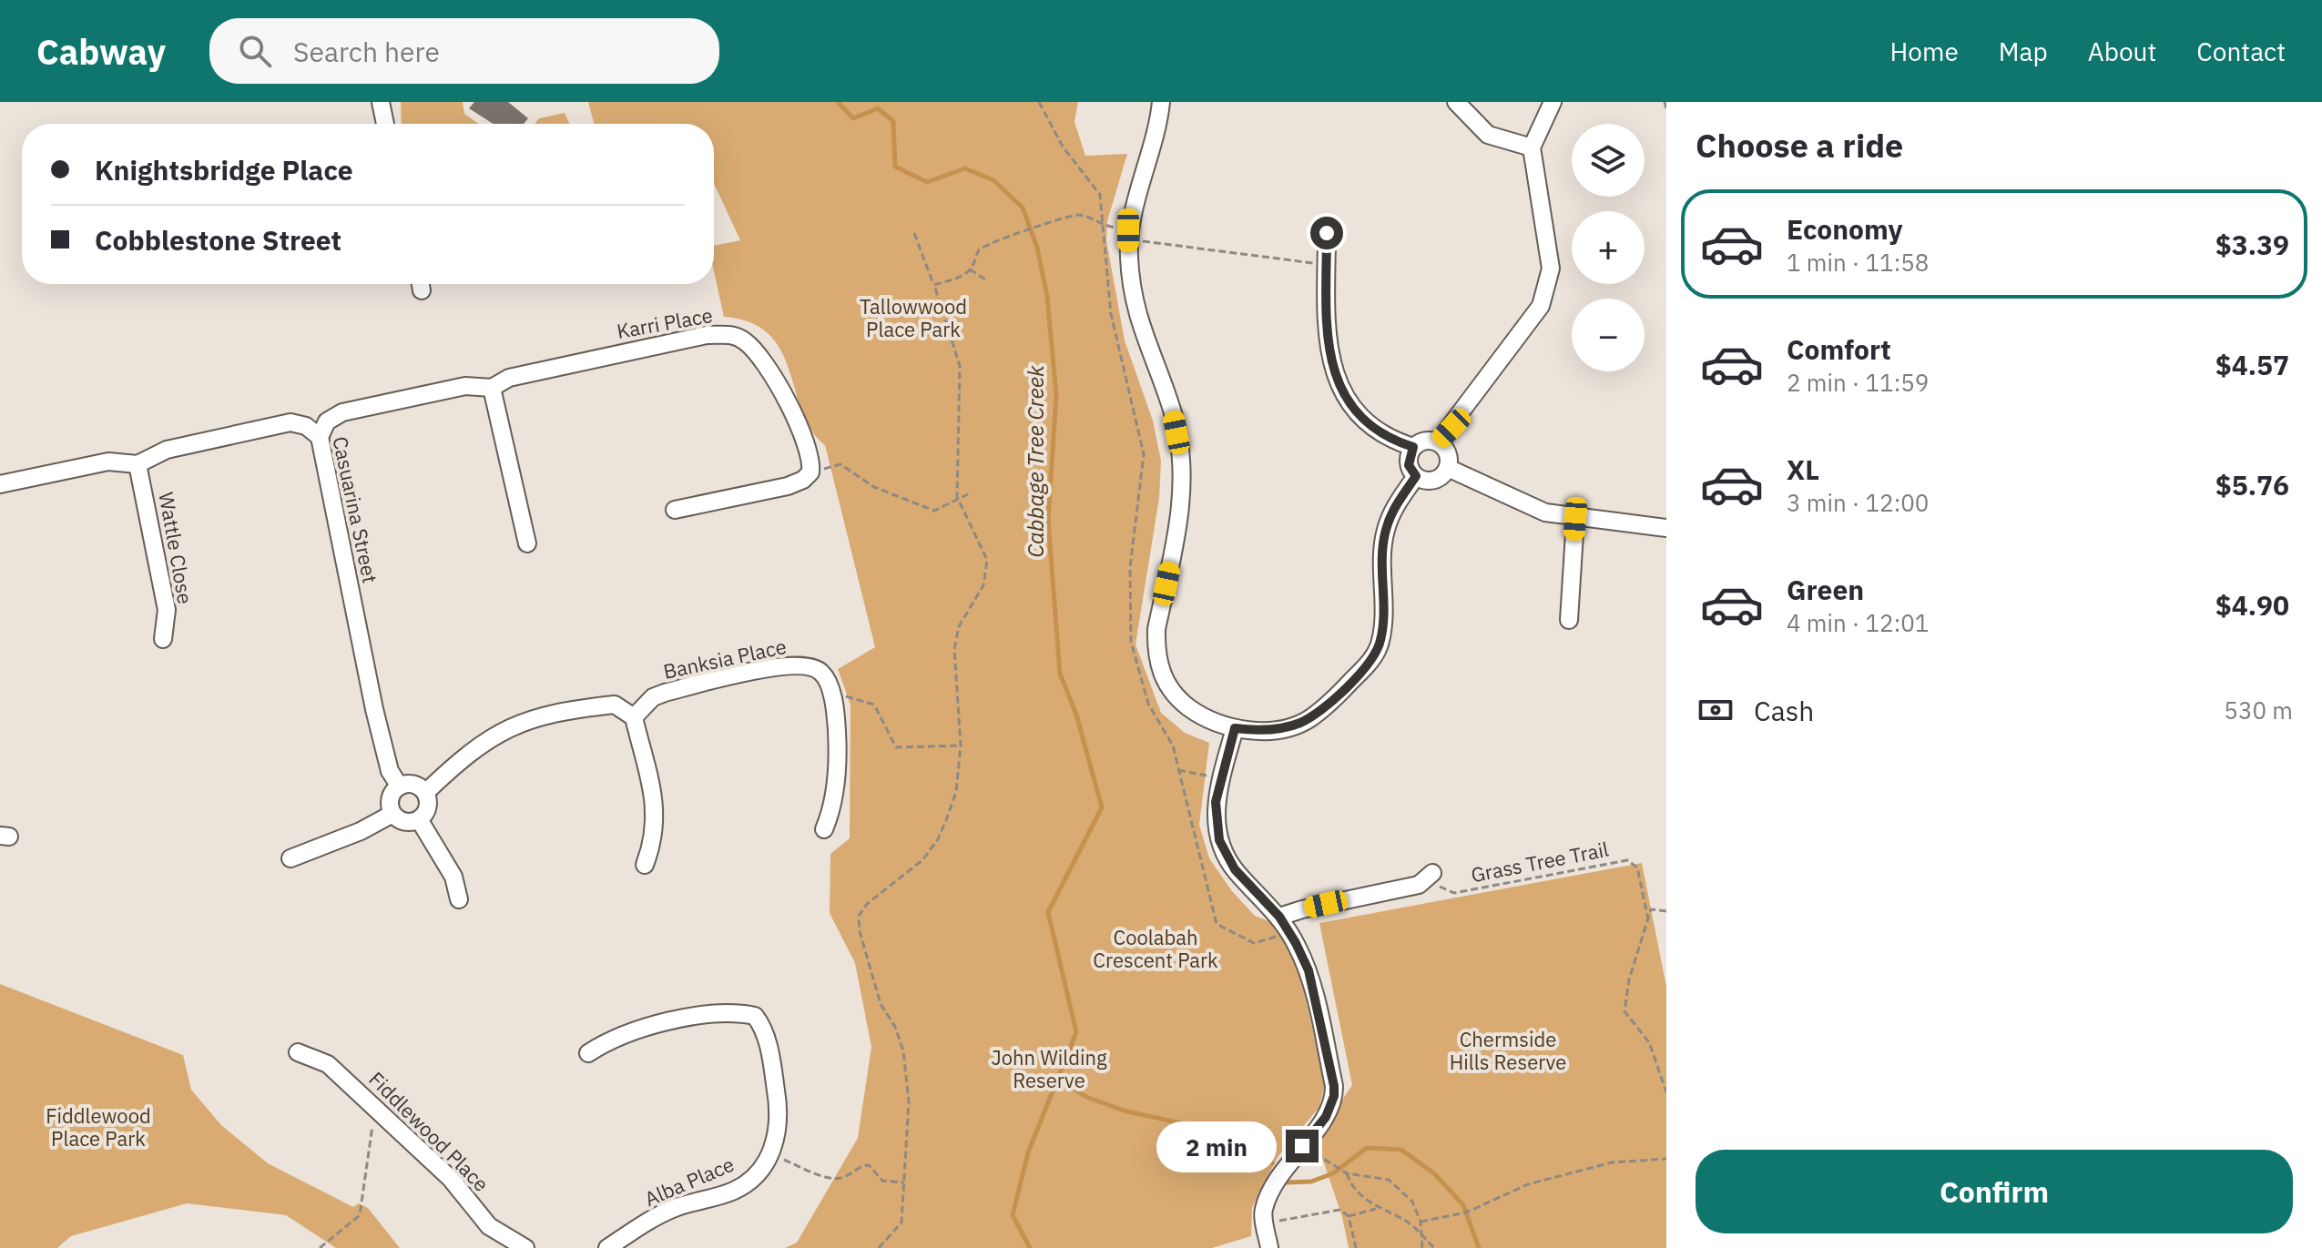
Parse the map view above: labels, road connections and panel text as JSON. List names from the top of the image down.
{
  "streets": {
    "street": [
      "Karri Place",
      "Casuarina Street",
      "Wattle Close",
      "Banksia Place",
      "Fiddlewood Place",
      "Alba Place"
    ],
    "path": ["Grass Tree Trail"]
  },
  "crossings": [
    ["Karri Place", "Casuarina Street"],
    ["Casuarina Street", "Wattle Close"]
  ],
  "water": ["Cabbage Tree Creek"],
  "parks": [
    "Tallowwood Place Park",
    "Coolabah Crescent Park",
    "Chermside Hills Reserve",
    "John Wilding Reserve",
    "Fiddlewood Place Park"
  ],
  "page": {
    "header": "Cabway",
    "search": "Search here",
    "nav": [
      "Home",
      "Map",
      "About",
      "Contact"
    ],
    "heading": "Choose a ride",
    "map_buttons": ["+", "−"],
    "banner": ["Knightsbridge Place", "Cobblestone Street"],
    "list": [
      {
        "name": "Economy",
        "note": "1 min · 11:58",
        "value": "$3.39"
      },
      {
        "name": "Comfort",
        "note": "2 min · 11:59",
        "value": "$4.57"
      },
      {
        "name": "XL",
        "note": "3 min · 12:00",
        "value": "$5.76"
      },
      {
        "name": "Green",
        "note": "4 min · 12:01",
        "value": "$4.90"
      }
    ],
    "pay": ["Cash", "530 m"],
    "bubble": "2 min",
    "buttons": "Confirm"
  }
}
